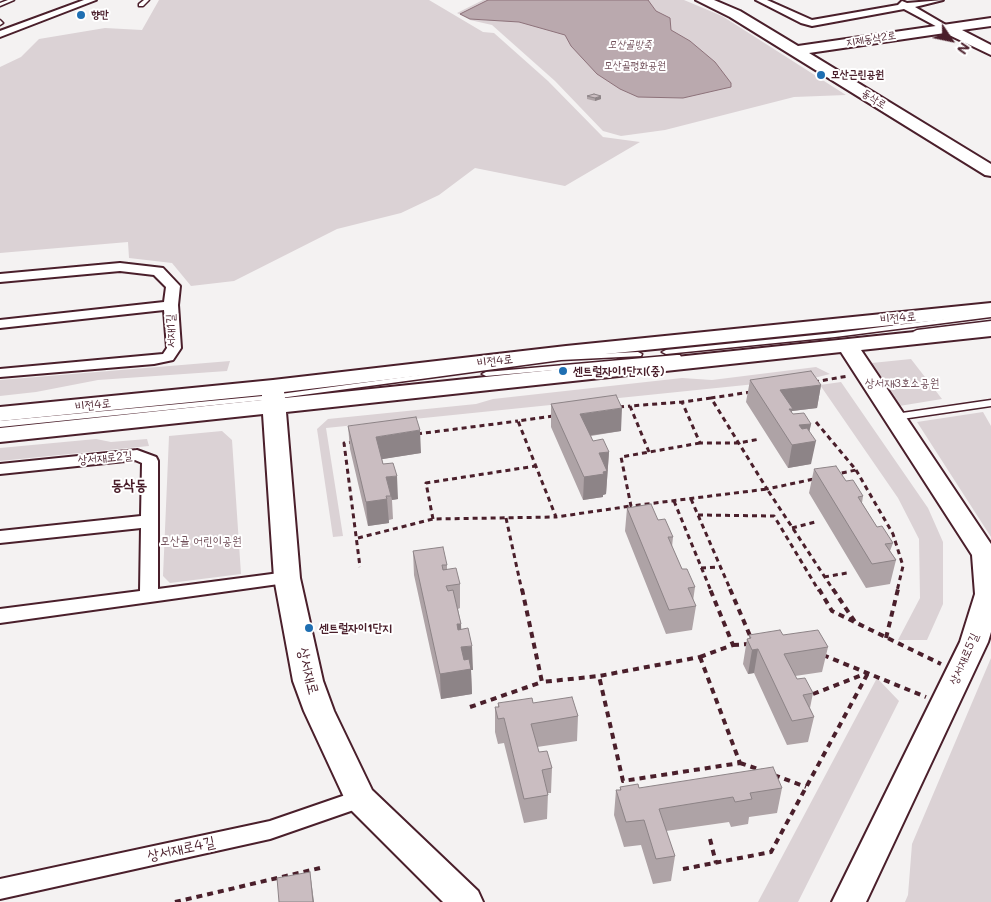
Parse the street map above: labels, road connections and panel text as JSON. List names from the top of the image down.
{
  "streets": {
    "main road": [
      "지제동삭2로",
      "동삭로",
      "비전4로",
      "상서재로5길",
      "상서재로"
    ],
    "street": ["서재1길", "상서재로2길", "상서재로4길"]
  },
  "crossings": [
    ["지제동삭2로", "동삭로"],
    ["비전4로", "상서재로5길"],
    ["비전4로", "상서재로"],
    ["상서재로", "상서재로4길"]
  ],
  "districts": ["동삭동"],
  "water": ["모산골방죽"],
  "parks": ["모산골평화공원", "상서재3호소공원", "모산골 어린이공원"],
  "places": [
    "향만",
    "모산근린공원",
    "센트럴자이1단지(중)",
    "센트럴자이1단지"
  ],
  "north": "bottom right"
}
